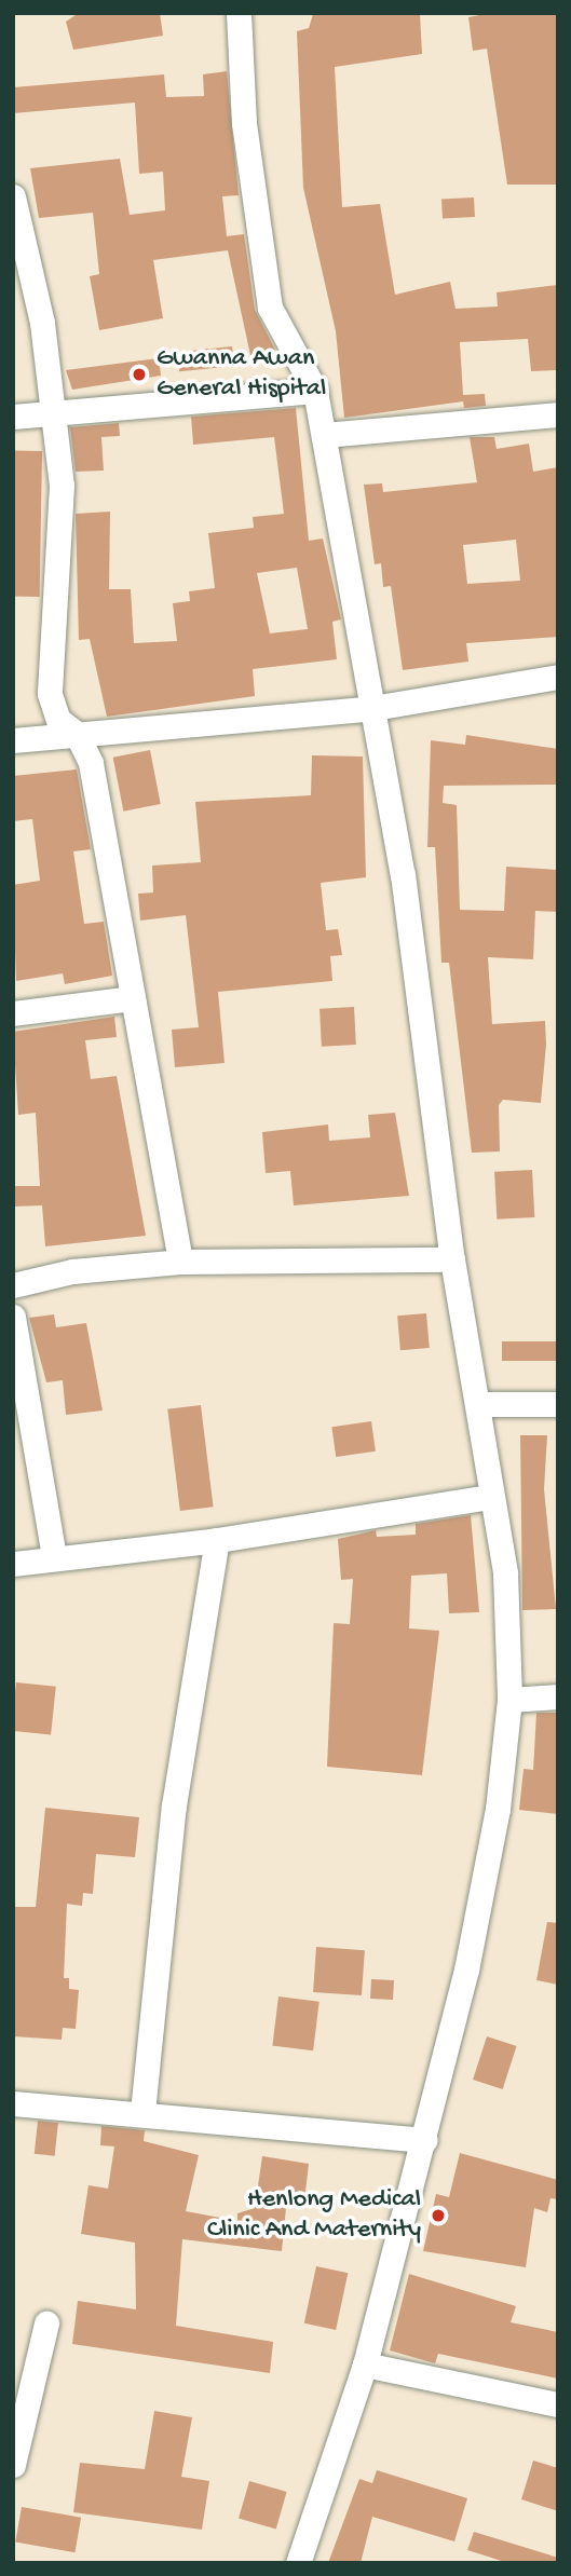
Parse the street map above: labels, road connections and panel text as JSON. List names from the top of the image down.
{
  "places": ["Gwanna Awan General Hispital", "Henlong Medical Clinic And Maternity"]
}
